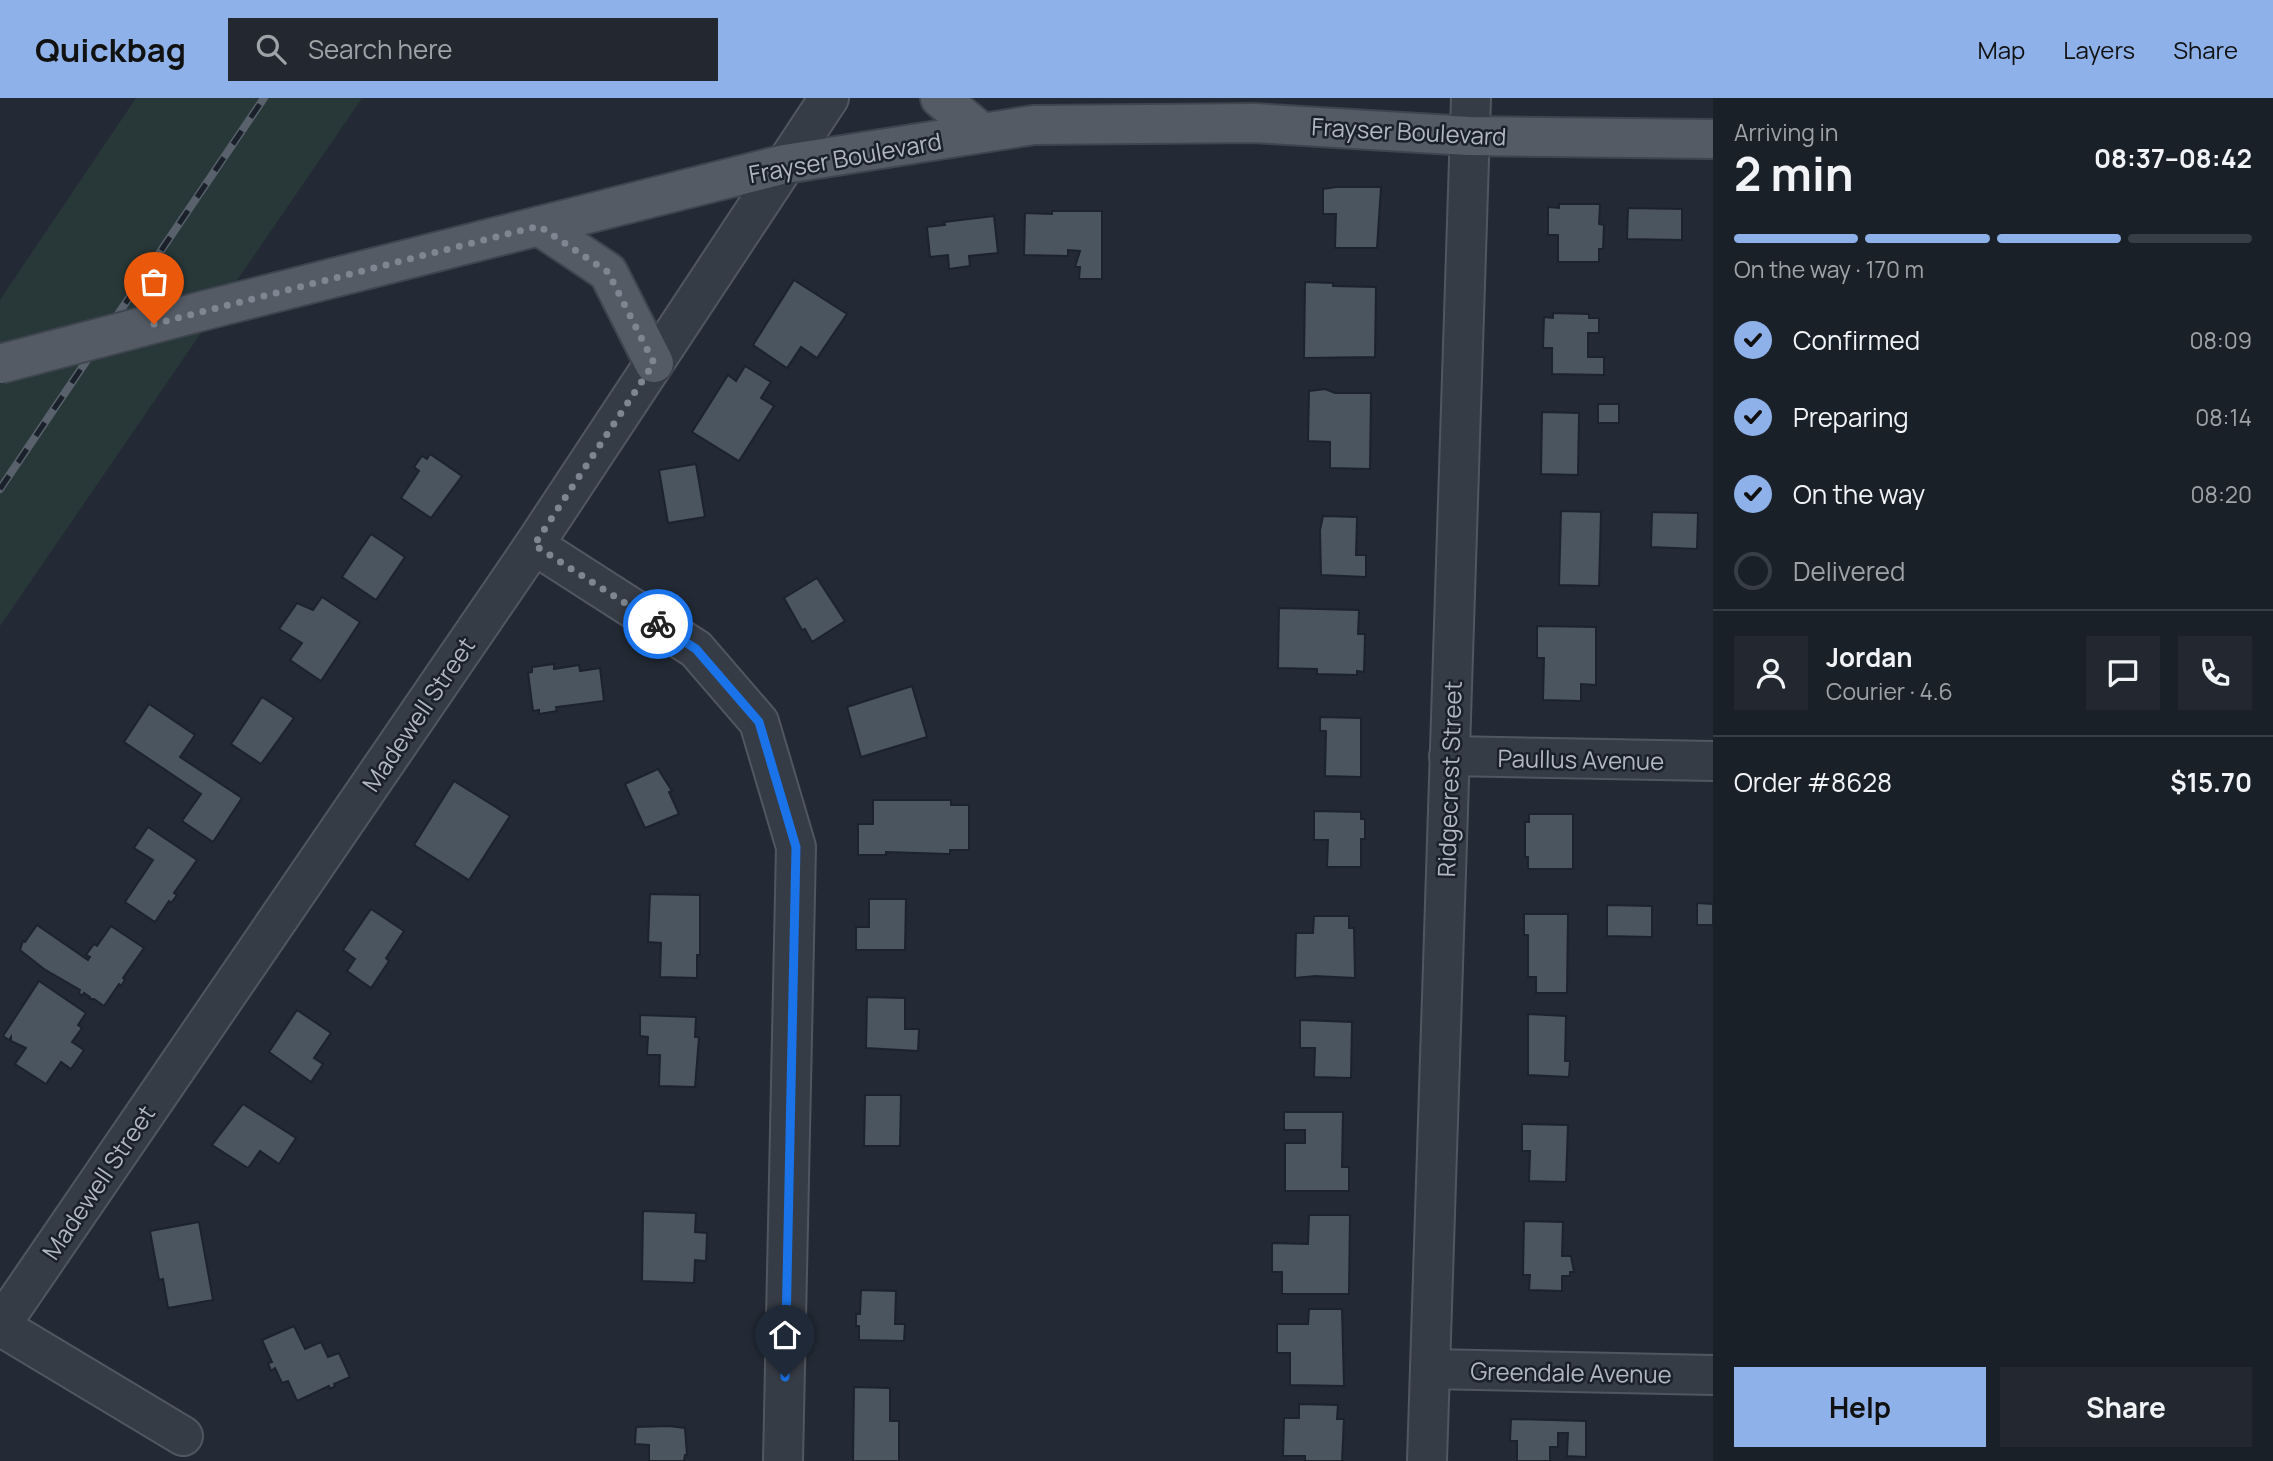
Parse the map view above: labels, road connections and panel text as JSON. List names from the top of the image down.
{
  "streets": {
    "main road": ["Frayser Boulevard"],
    "street": [
      "Madewell Street",
      "Paullus Avenue",
      "Ridgecrest Street",
      "Greendale Avenue"
    ]
  },
  "crossings": [
    ["Frayser Boulevard", "Madewell Street"],
    ["Frayser Boulevard", "Ridgecrest Street"],
    ["Paullus Avenue", "Ridgecrest Street"],
    ["Ridgecrest Street", "Greendale Avenue"]
  ],
  "page": {
    "header": "Quickbag",
    "search": "Search here",
    "nav": ["Map", "Layers", "Share"],
    "heading": ["2 min", "Arriving in", "08:37–08:42"],
    "panel": [
      "Jordan",
      "Courier · 4.6",
      "Order #8628",
      "$15.70"
    ],
    "bar": "On the way · 170 m",
    "list": [
      ["Confirmed", "08:09"],
      ["Preparing", "08:14"],
      ["On the way", "08:20"],
      "Delivered"
    ],
    "buttons": ["Help", "Share"]
  }
}
